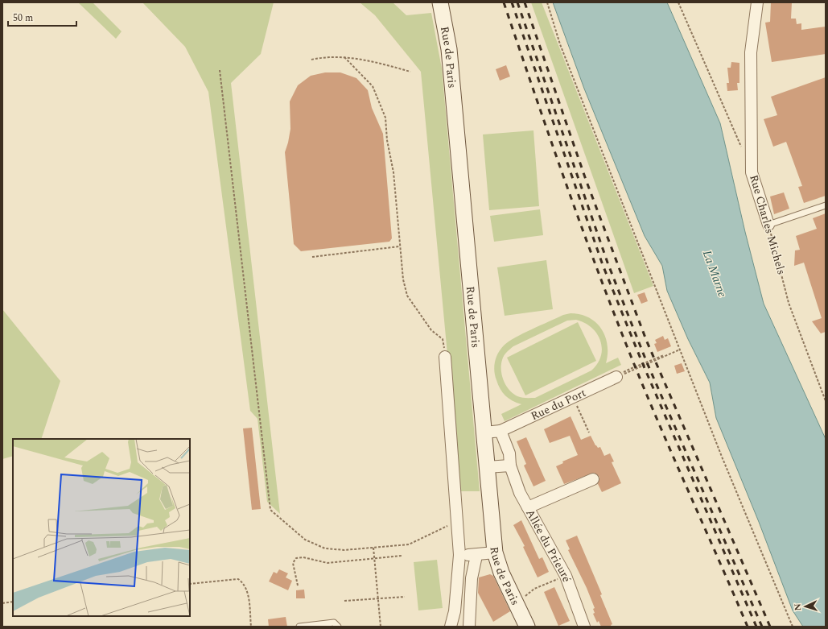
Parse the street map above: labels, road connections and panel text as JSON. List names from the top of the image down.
{
  "streets": {
    "main road": ["Rue de Paris"],
    "street": ["Rue Charles Michels", "Rue du Port", "Allée du Prieuré"]
  },
  "crossings": [
    ["Rue de Paris", "Rue du Port"],
    ["Rue du Port", "Allée du Prieuré"]
  ],
  "water": ["La Marne"],
  "scale_bar": "50 m",
  "north": "left"
}
